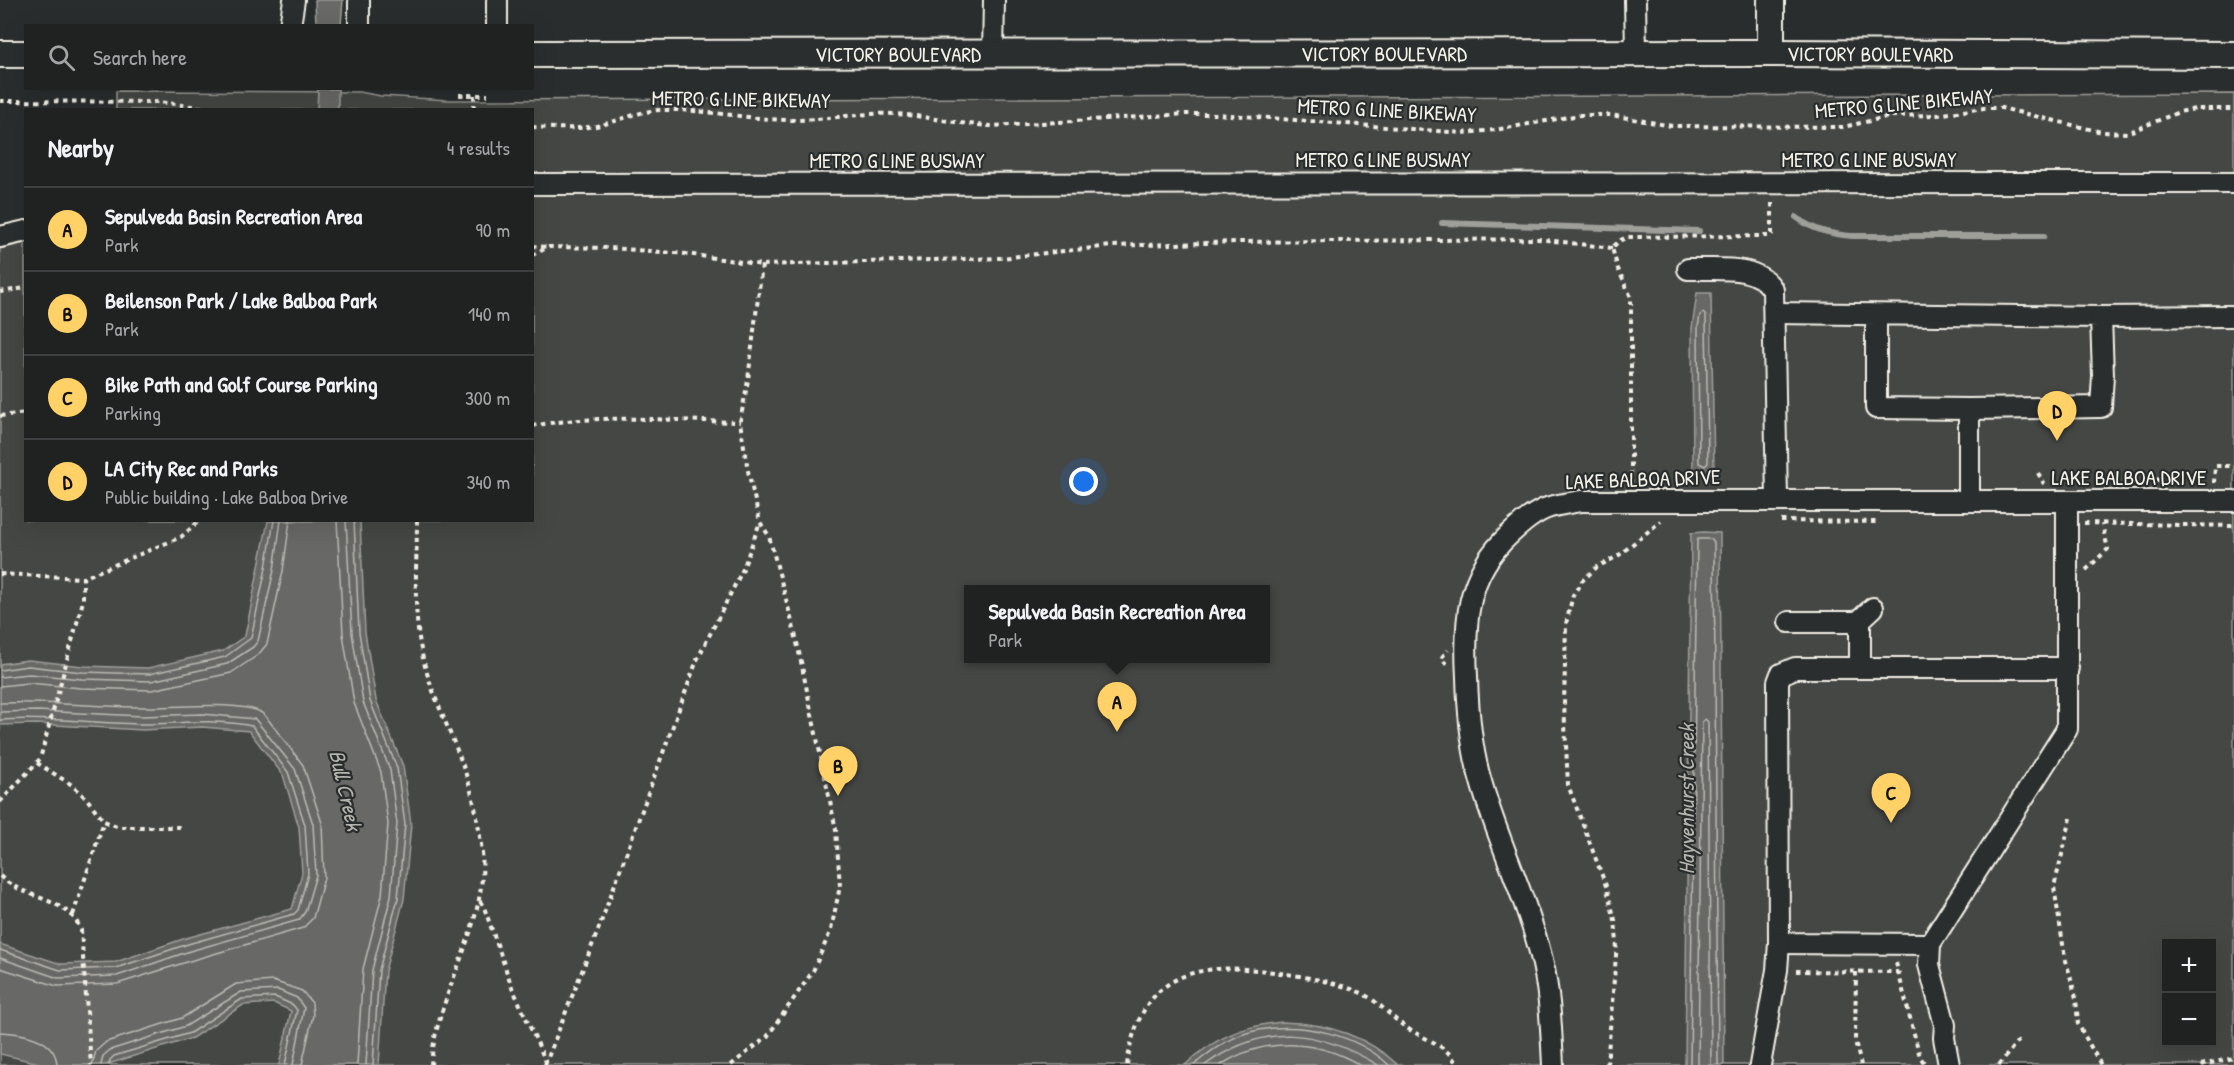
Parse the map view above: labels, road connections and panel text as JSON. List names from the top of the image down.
{
  "streets": {
    "main road": ["VICTORY BOULEVARD"],
    "street": ["METRO G LINE BUSWAY", "LAKE BALBOA DRIVE"],
    "path": ["METRO G LINE BIKEWAY"]
  },
  "water": ["Bull Creek", "Hayvenhurst Creek"],
  "page": {
    "search": "Search here",
    "heading": ["Nearby", "4 results"],
    "list": [
      {
        "mark": "A",
        "name": "Sepulveda Basin Recreation Area",
        "note": "Park",
        "value": "90 m"
      },
      {
        "mark": "B",
        "name": "Beilenson Park / Lake Balboa Park",
        "note": "Park",
        "value": "140 m"
      },
      {
        "mark": "C",
        "name": "Bike Path and Golf Course Parking",
        "note": "Parking",
        "value": "300 m"
      },
      {
        "mark": "D",
        "name": "LA City Rec and Parks",
        "note": "Public building · Lake Balboa Drive",
        "value": "340 m"
      }
    ],
    "pins": [
      "D",
      "A",
      "B",
      "C"
    ],
    "popup": ["Sepulveda Basin Recreation Area", "Park"],
    "map_buttons": ["+", "−"]
  }
}
